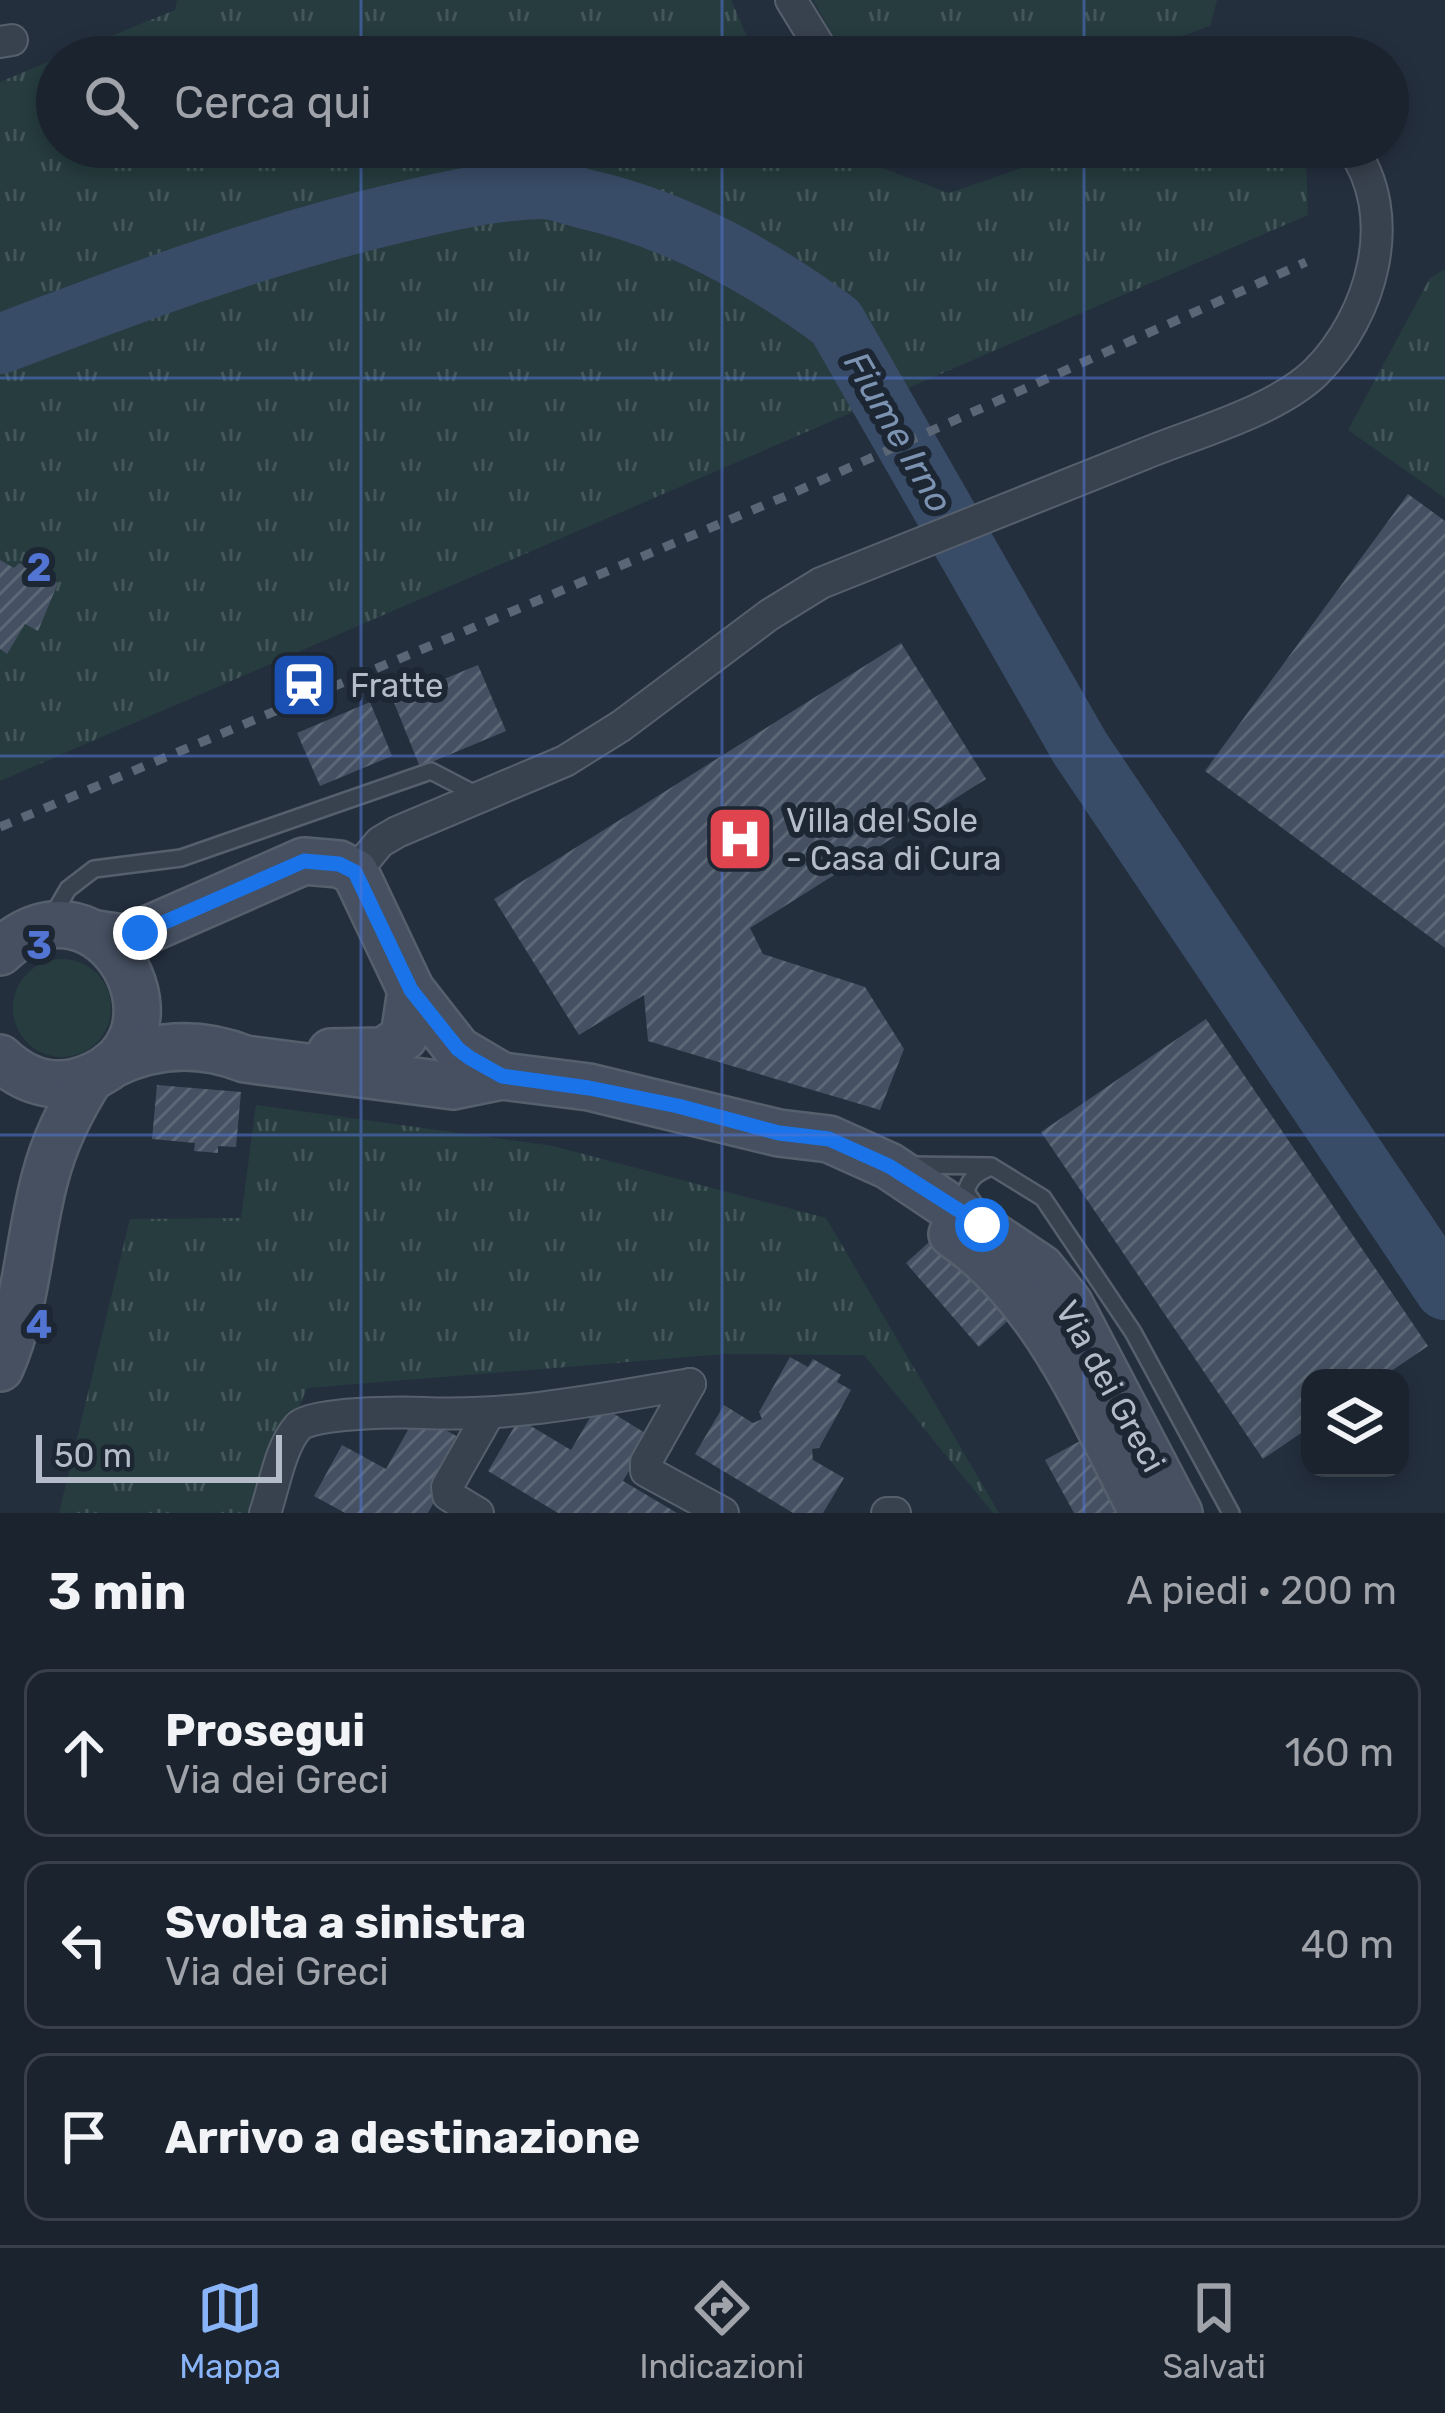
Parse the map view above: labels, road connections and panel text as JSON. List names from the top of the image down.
{
  "streets": {
    "main road": ["Via dei Greci"]
  },
  "water": ["Fiume Irno"],
  "places": {
    "station": ["Fratte"],
    "hospital": ["Villa del Sole - Casa di Cura"]
  },
  "scale_bar": "50 m",
  "page": {
    "search": "Cerca qui",
    "scale": "50 m",
    "heading": ["3 min", "A piedi · 200 m"],
    "list": [
      ["Prosegui", "Via dei Greci", "160 m"],
      ["Svolta a sinistra", "Via dei Greci", "40 m"],
      "Arrivo a destinazione"
    ],
    "nav": ["Mappa", "Indicazioni", "Salvati"]
  },
  "grid": {
    "rows": ["2", "3", "4"]
  }
}
